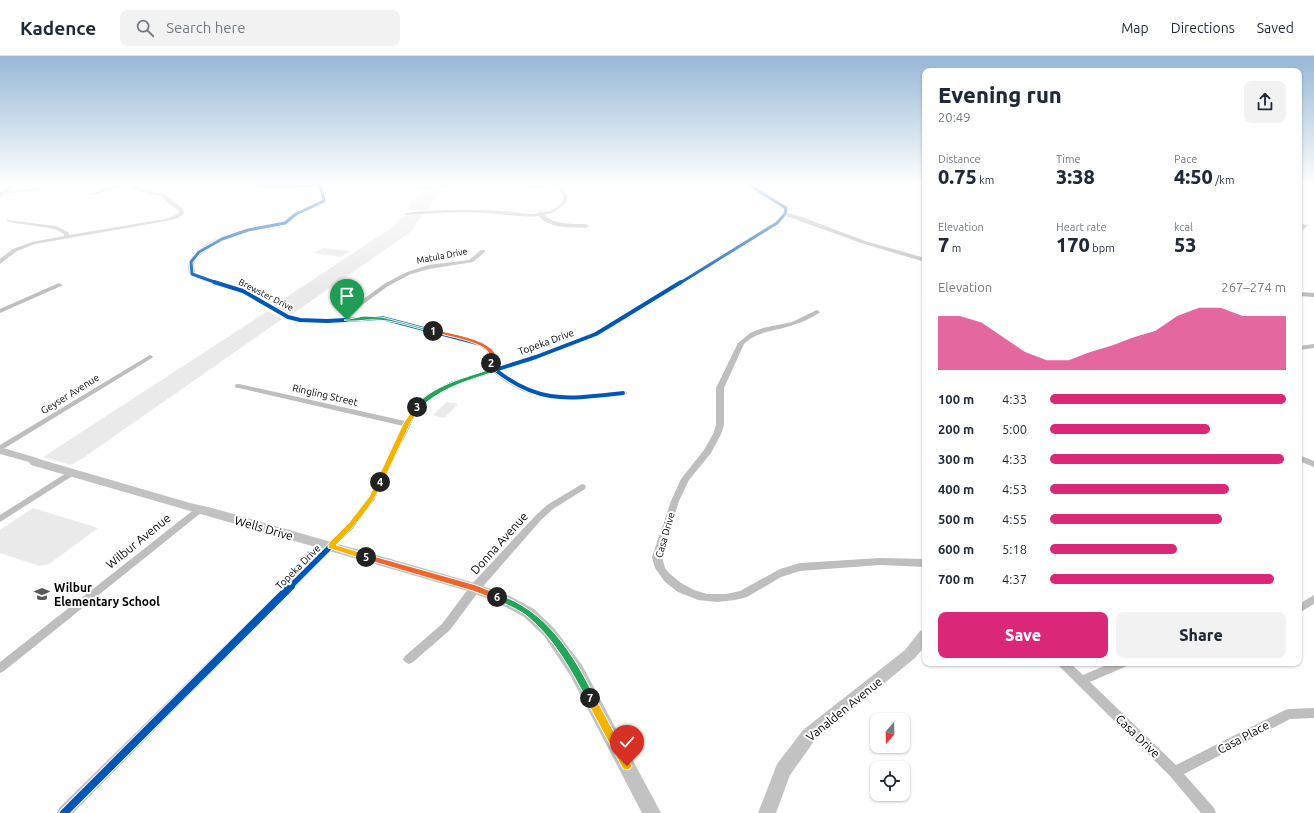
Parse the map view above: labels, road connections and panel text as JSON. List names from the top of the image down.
{
  "streets": {
    "main road": ["Wells Drive", "Vanalden Avenue"],
    "street": [
      "Matula Drive",
      "Brewster Drive",
      "Topeka Drive",
      "Geyser Avenue",
      "Ringling Street",
      "Casa Drive",
      "Wilbur Avenue",
      "Donna Avenue",
      "Casa Place"
    ]
  },
  "crossings": [
    ["Matula Drive", "Brewster Drive"],
    ["Brewster Drive", "Topeka Drive"],
    ["Topeka Drive", "Ringling Street"],
    ["Topeka Drive", "Wells Drive"],
    ["Geyser Avenue", "Wells Drive"],
    ["Wells Drive", "Wilbur Avenue"],
    ["Wells Drive", "Donna Avenue"],
    ["Casa Drive", "Casa Place"]
  ],
  "places": {
    "school or university": ["Wilbur Elementary School"]
  },
  "north": "bottom",
  "page": {
    "header": "Kadence",
    "search": "Search here",
    "nav": ["Map", "Directions", "Saved"],
    "heading": ["Evening run", "20:49"],
    "stats": [
      ["Distance", "0.75 km"],
      ["Time", "3:38"],
      ["Pace", "4:50 /km"],
      ["Elevation", "7 m"],
      ["Heart rate", "170 bpm"],
      ["kcal", "53"]
    ],
    "chart": ["Elevation", "267–274 m"],
    "pins": [
      "1",
      "2",
      "3",
      "4",
      "5",
      "6",
      "7"
    ],
    "list": [
      {
        "name": "100 m",
        "note": "4:33"
      },
      {
        "name": "200 m",
        "note": "5:00"
      },
      {
        "name": "300 m",
        "note": "4:33"
      },
      {
        "name": "400 m",
        "note": "4:53"
      },
      {
        "name": "500 m",
        "note": "4:55"
      },
      {
        "name": "600 m",
        "note": "5:18"
      },
      {
        "name": "700 m",
        "note": "4:37"
      }
    ],
    "buttons": ["Save", "Share"]
  }
}
